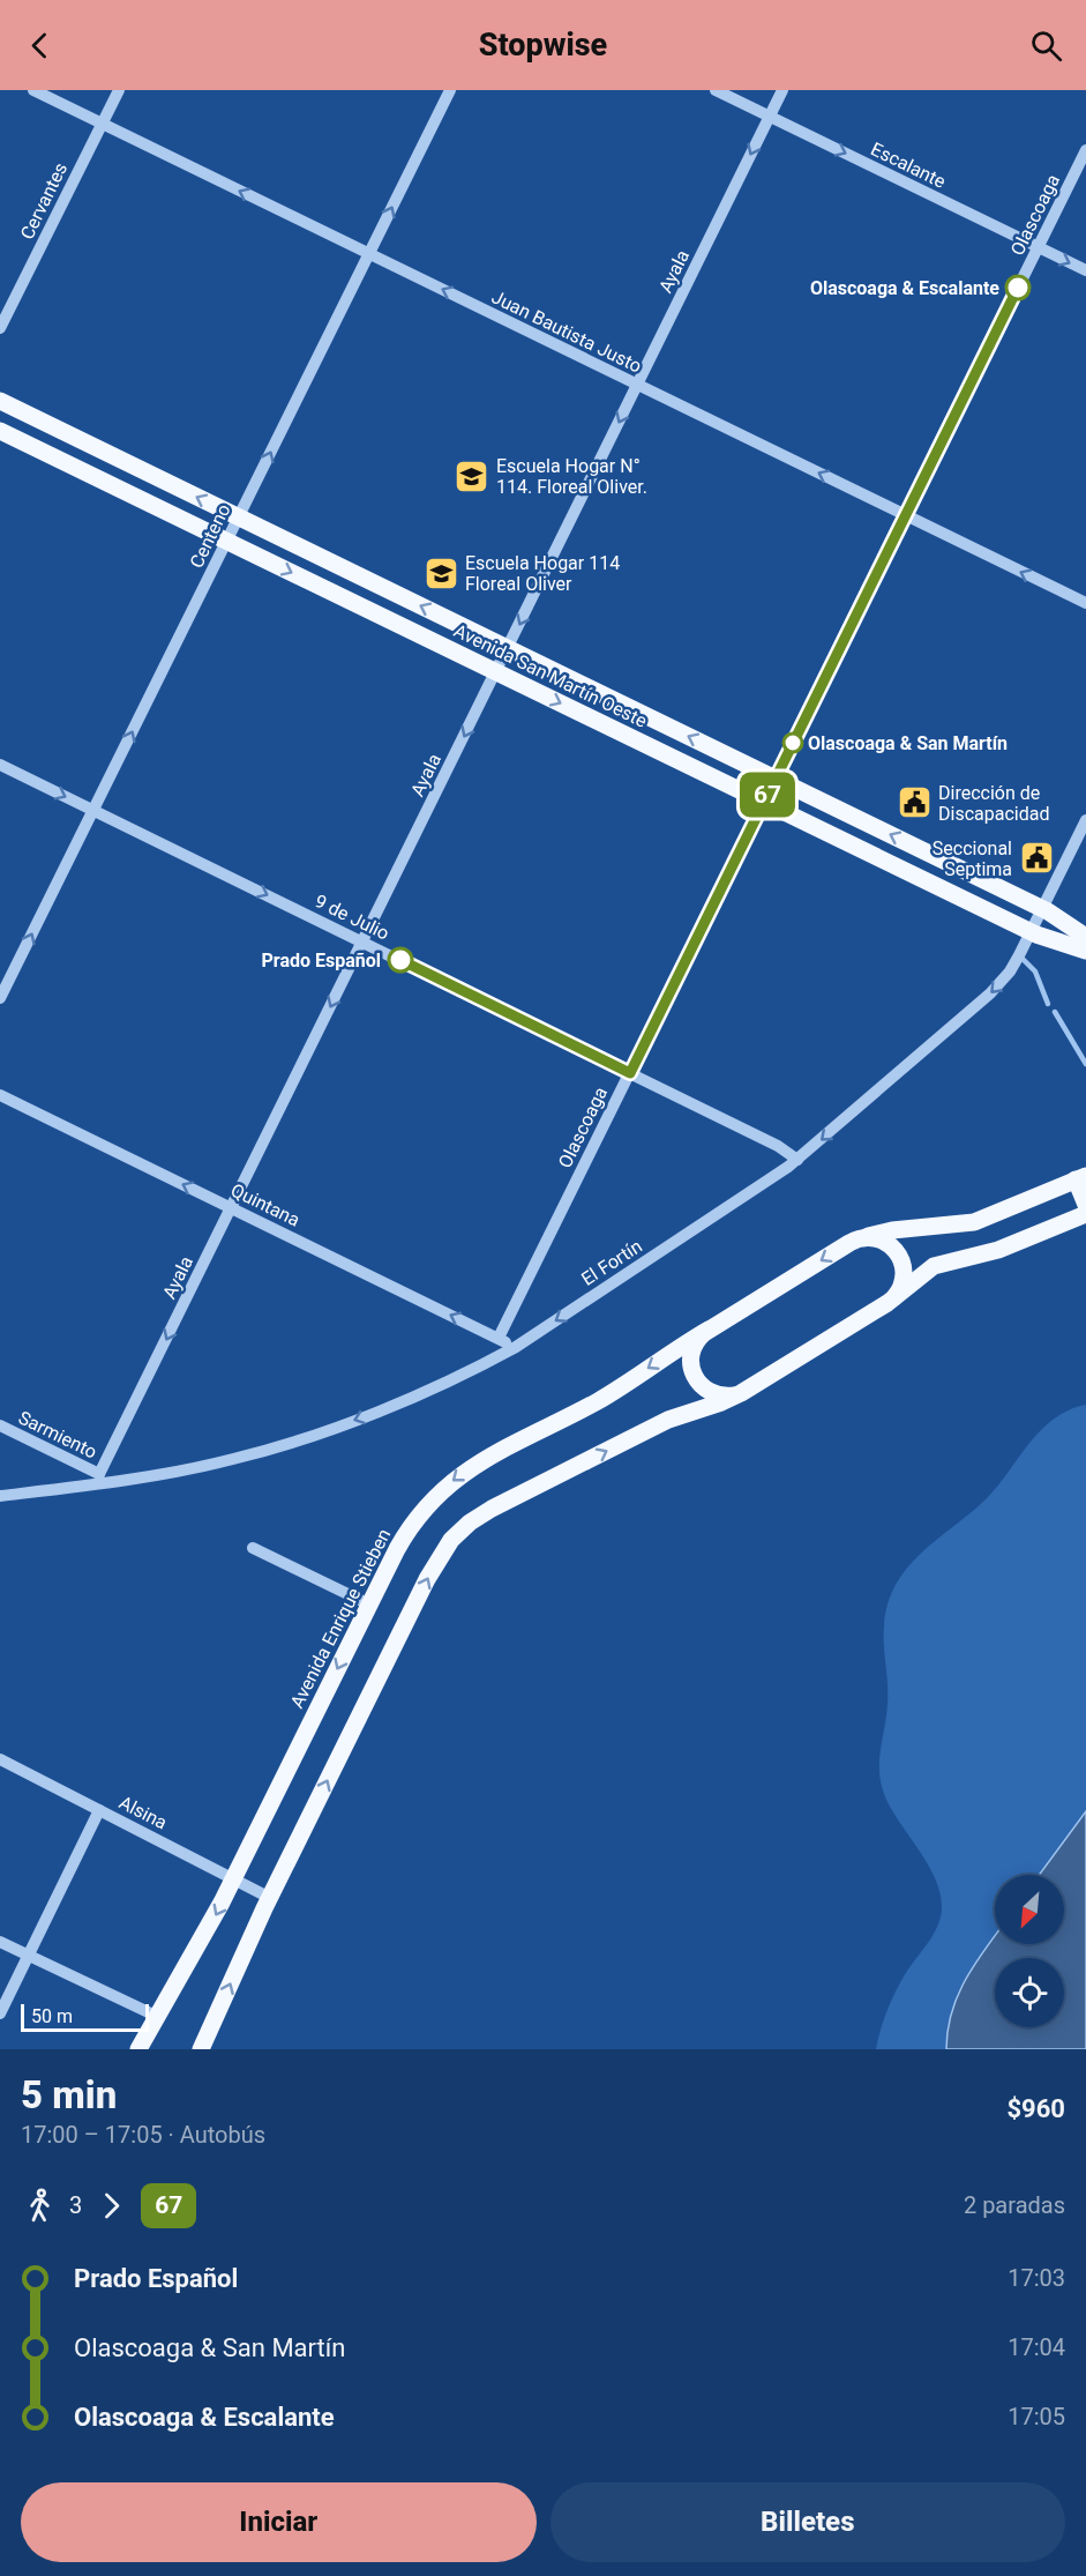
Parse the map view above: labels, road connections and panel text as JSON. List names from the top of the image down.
{
  "streets": {
    "main road": ["Avenida San Martín Oeste", "Avenida Enrique Stieben"],
    "street": [
      "Escalante",
      "Cervantes",
      "Olascoaga",
      "Ayala",
      "Juan Bautista Justo",
      "Centeno",
      "9 de Julio",
      "Quintana",
      "El Fortín",
      "Sarmiento",
      "Alsina"
    ]
  },
  "crossings": [
    ["Escalante", "Olascoaga"],
    ["Escalante", "Ayala"],
    ["Cervantes", "Juan Bautista Justo"],
    ["Olascoaga", "Juan Bautista Justo"],
    ["Olascoaga", "Avenida San Martín Oeste"],
    ["Olascoaga", "9 de Julio"],
    ["Olascoaga", "Quintana"],
    ["Ayala", "Juan Bautista Justo"],
    ["Ayala", "Avenida San Martín Oeste"],
    ["Ayala", "9 de Julio"],
    ["Ayala", "Quintana"],
    ["Ayala", "El Fortín"],
    ["Ayala", "Sarmiento"],
    ["Juan Bautista Justo", "Centeno"],
    ["Centeno", "Avenida San Martín Oeste"],
    ["Centeno", "9 de Julio"],
    ["Avenida San Martín Oeste", "El Fortín"],
    ["9 de Julio", "El Fortín"],
    ["Quintana", "El Fortín"],
    ["El Fortín", "Sarmiento"],
    ["Avenida Enrique Stieben", "Alsina"]
  ],
  "one_way": [
    "Escalante",
    "Ayala",
    "Juan Bautista Justo",
    "Centeno",
    "9 de Julio",
    "Quintana",
    "El Fortín"
  ],
  "places": {
    "other": ["Olascoaga & Escalante", "Olascoaga & San Martín", "Prado Español"],
    "school or university": ["Escuela Hogar N° 114. Floreal Oliver.", "Escuela Hogar 114 Floreal Oliver"],
    "public building": ["Dirección de Discapacidad", "Seccional Septima"]
  },
  "lines": ["bus line 67"],
  "scale_bar": "50 m",
  "north": "bottom left",
  "page": {
    "header": "Stopwise",
    "on_map": "67",
    "scale": "50 m",
    "heading": ["5 min", "17:00 – 17:05 · Autobús", "$960"],
    "legs": ["3", "67", "2 paradas"],
    "list": [
      {
        "name": "Prado Español",
        "value": "17:03"
      },
      {
        "name": "Olascoaga & San Martín",
        "value": "17:04"
      },
      {
        "name": "Olascoaga & Escalante",
        "value": "17:05"
      }
    ],
    "buttons": ["Iniciar", "Billetes"]
  }
}
